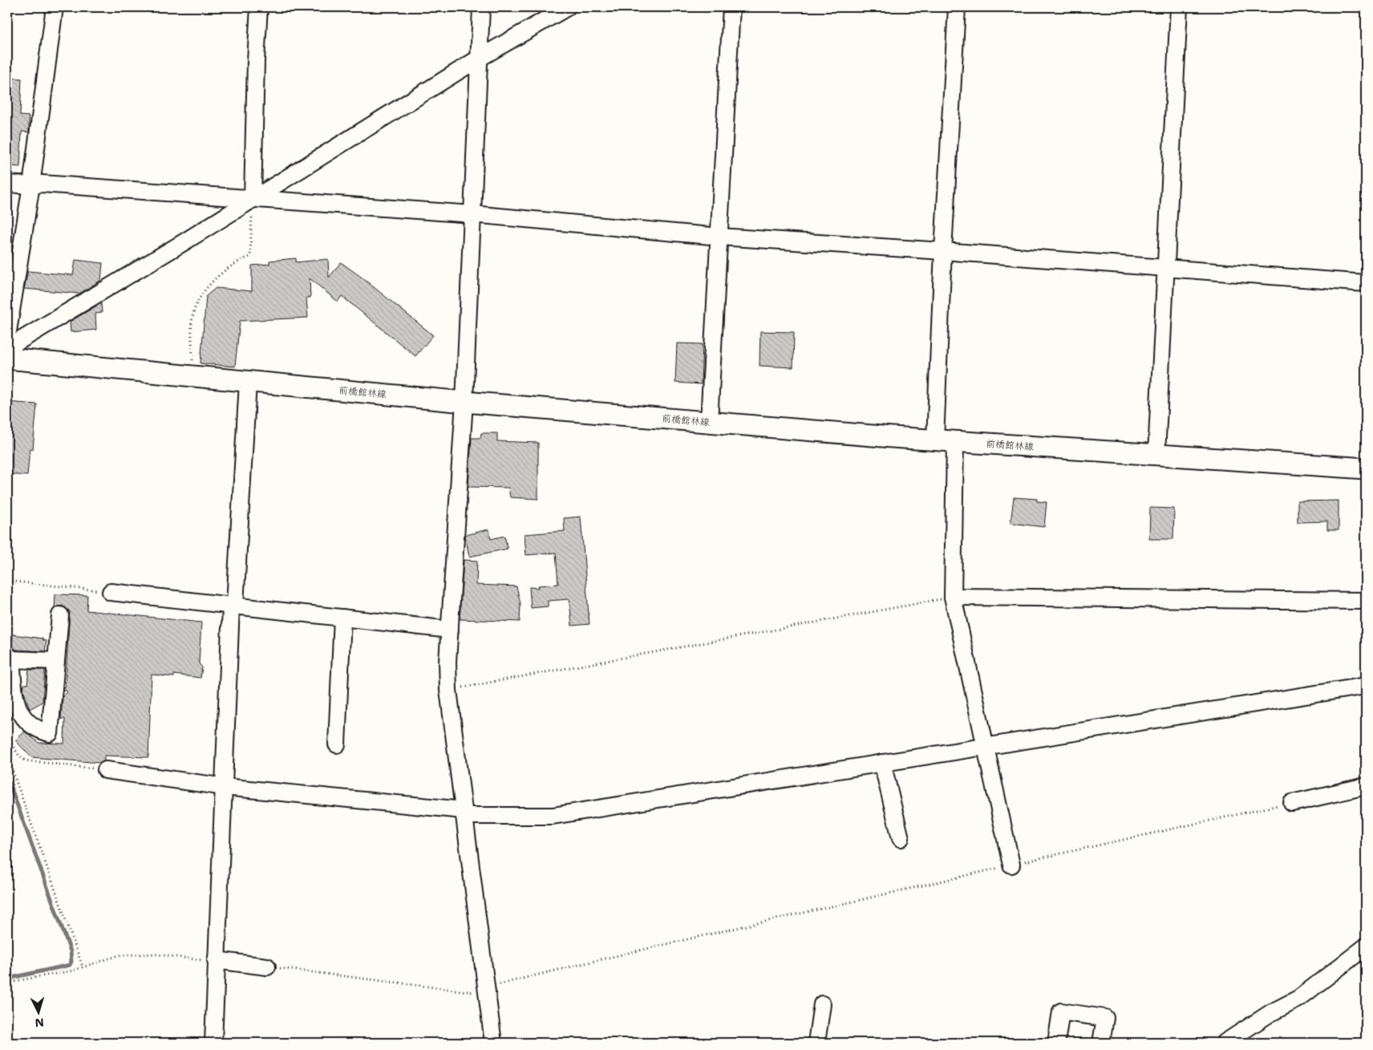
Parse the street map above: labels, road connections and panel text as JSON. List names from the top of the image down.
{
  "streets": {
    "main road": ["前橋館林線"]
  },
  "north": "bottom"
}
